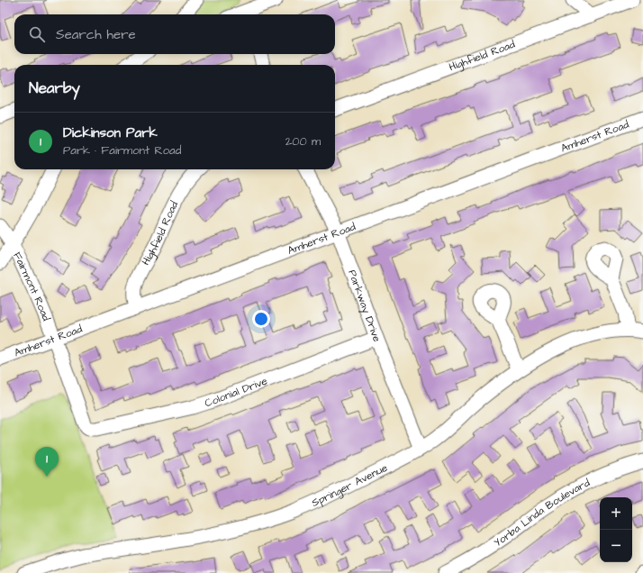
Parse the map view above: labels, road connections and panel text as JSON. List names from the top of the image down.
{
  "streets": {
    "street": [
      "Highfield Road",
      "Amherst Road",
      "Fairmont Road",
      "Parkway Drive",
      "Colonial Drive",
      "Springer Avenue",
      "Yorba Linda Boulevard"
    ]
  },
  "crossings": [
    ["Highfield Road", "Amherst Road"],
    ["Amherst Road", "Fairmont Road"],
    ["Amherst Road", "Parkway Drive"],
    ["Fairmont Road", "Colonial Drive"],
    ["Parkway Drive", "Colonial Drive"],
    ["Parkway Drive", "Springer Avenue"]
  ],
  "page": {
    "search": "Search here",
    "heading": "Nearby",
    "list": [
      {
        "mark": "1",
        "name": "Dickinson Park",
        "note": "Park · Fairmont Road",
        "value": "200 m"
      }
    ],
    "pins": "1",
    "map_buttons": ["+", "−"]
  }
}
